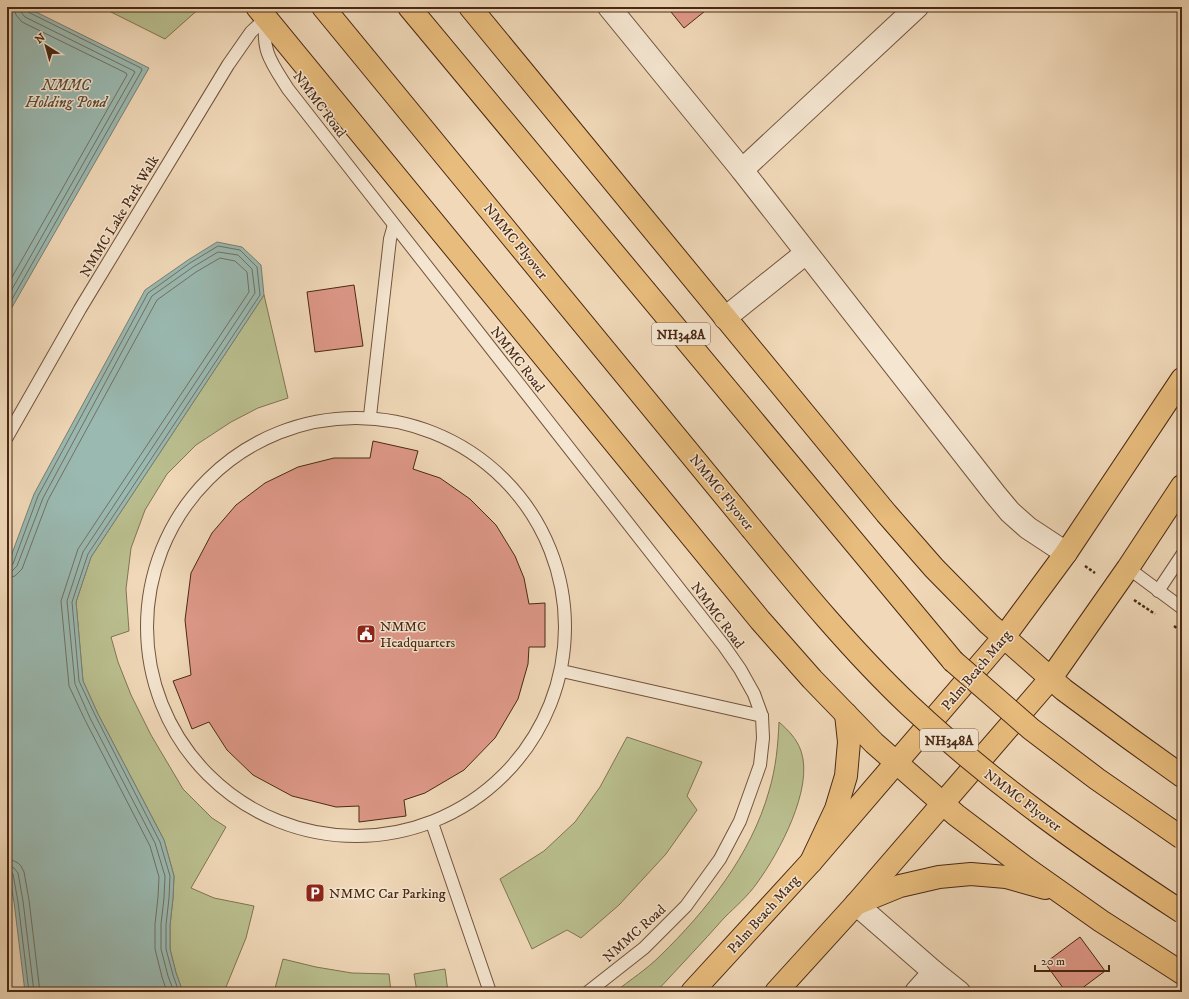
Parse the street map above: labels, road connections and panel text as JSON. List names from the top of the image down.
{
  "streets": {
    "main road": ["NMMC Flyover", "NH348A", "Palm Beach Marg"],
    "lane": ["NMMC Road", "NMMC Lake Park Walk"]
  },
  "crossings": [
    ["NMMC Road", "NMMC Lake Park Walk"]
  ],
  "water": ["NMMC Holding Pond"],
  "places": {
    "public building": ["NMMC Headquarters"],
    "parking": ["NMMC Car Parking"]
  },
  "scale_bar": "20 m",
  "north": "top left"
}
